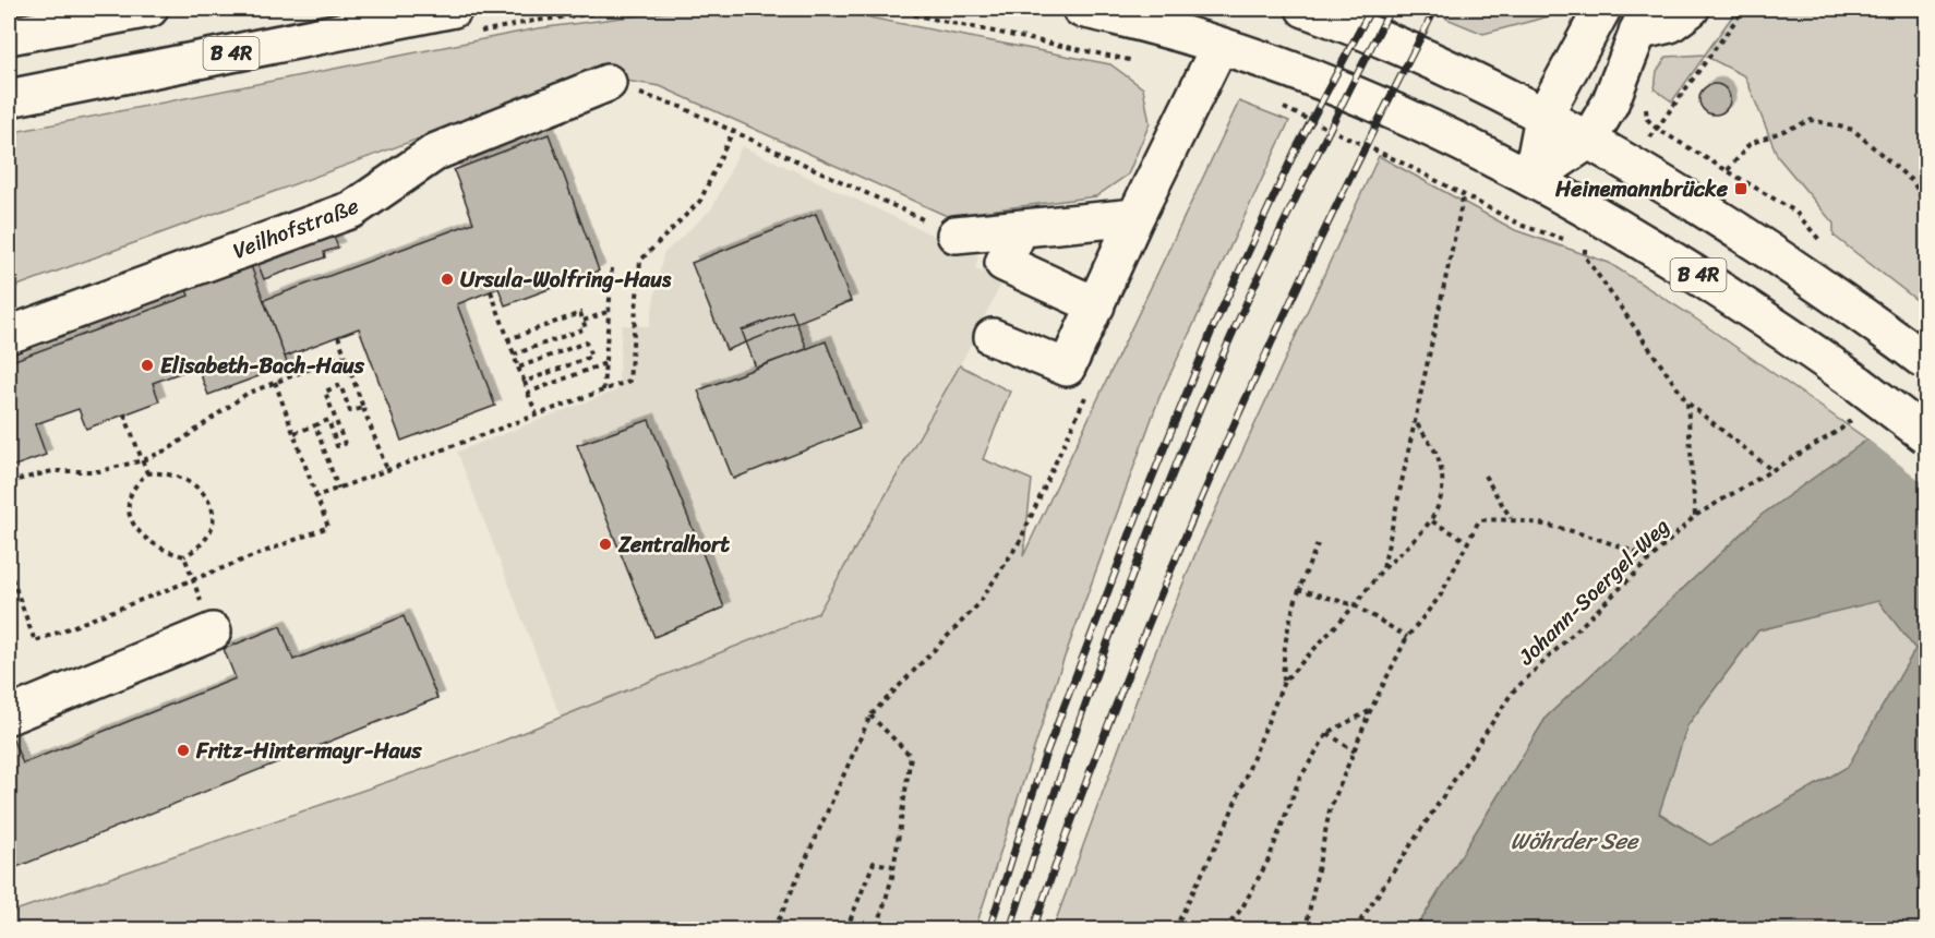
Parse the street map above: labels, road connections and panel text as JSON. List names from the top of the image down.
{
  "streets": {
    "main road": ["B 4R", "Veilhofstraße"],
    "path": ["Johann-Soergel-Weg"]
  },
  "crossings": [
    ["B 4R", "Johann-Soergel-Weg"]
  ],
  "water": ["Wöhrder See"],
  "places": {
    "transit": ["Heinemannbrücke"],
    "other": [
      "Ursula-Wolfring-Haus",
      "Elisabeth-Bach-Haus",
      "Zentralhort",
      "Fritz-Hintermayr-Haus"
    ]
  }
}
